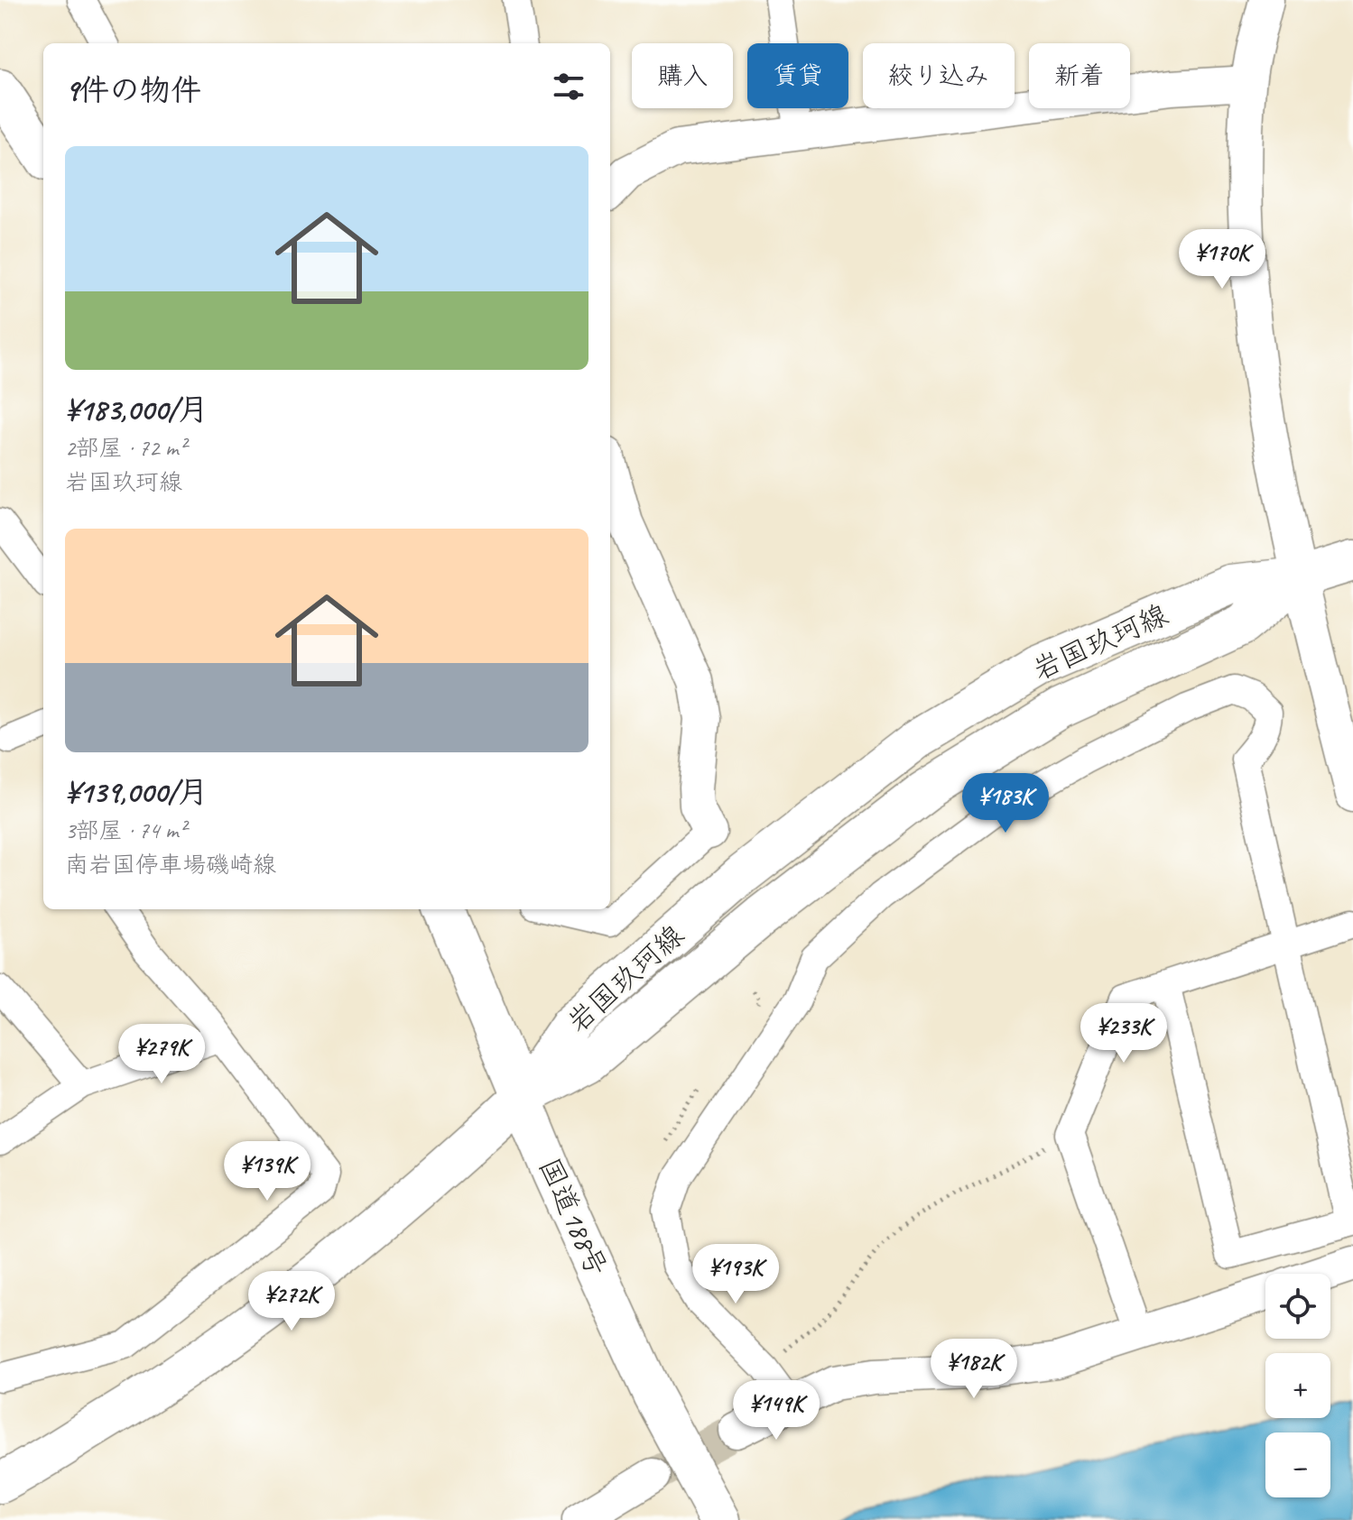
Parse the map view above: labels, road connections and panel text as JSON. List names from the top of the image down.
{
  "streets": {
    "main road": ["岩国玖珂線", "国道188号"]
  },
  "crossings": [
    ["岩国玖珂線", "国道188号"]
  ],
  "page": {
    "chip": [
      "購入",
      "賃貸",
      "絞り込み",
      "新着"
    ],
    "heading": "9件の物件",
    "list": [
      {
        "name": "¥183,000/月",
        "note": "2部屋 · 72 m² · 岩国玖珂線"
      },
      {
        "name": "¥139,000/月",
        "note": "3部屋 · 74 m² · 南岩国停車場磯崎線"
      }
    ],
    "price": [
      "¥170K",
      "¥183K",
      "¥233K",
      "¥279K",
      "¥139K",
      "¥193K",
      "¥272K",
      "¥182K",
      "¥149K"
    ],
    "map_buttons": ["+", "−"]
  }
}
